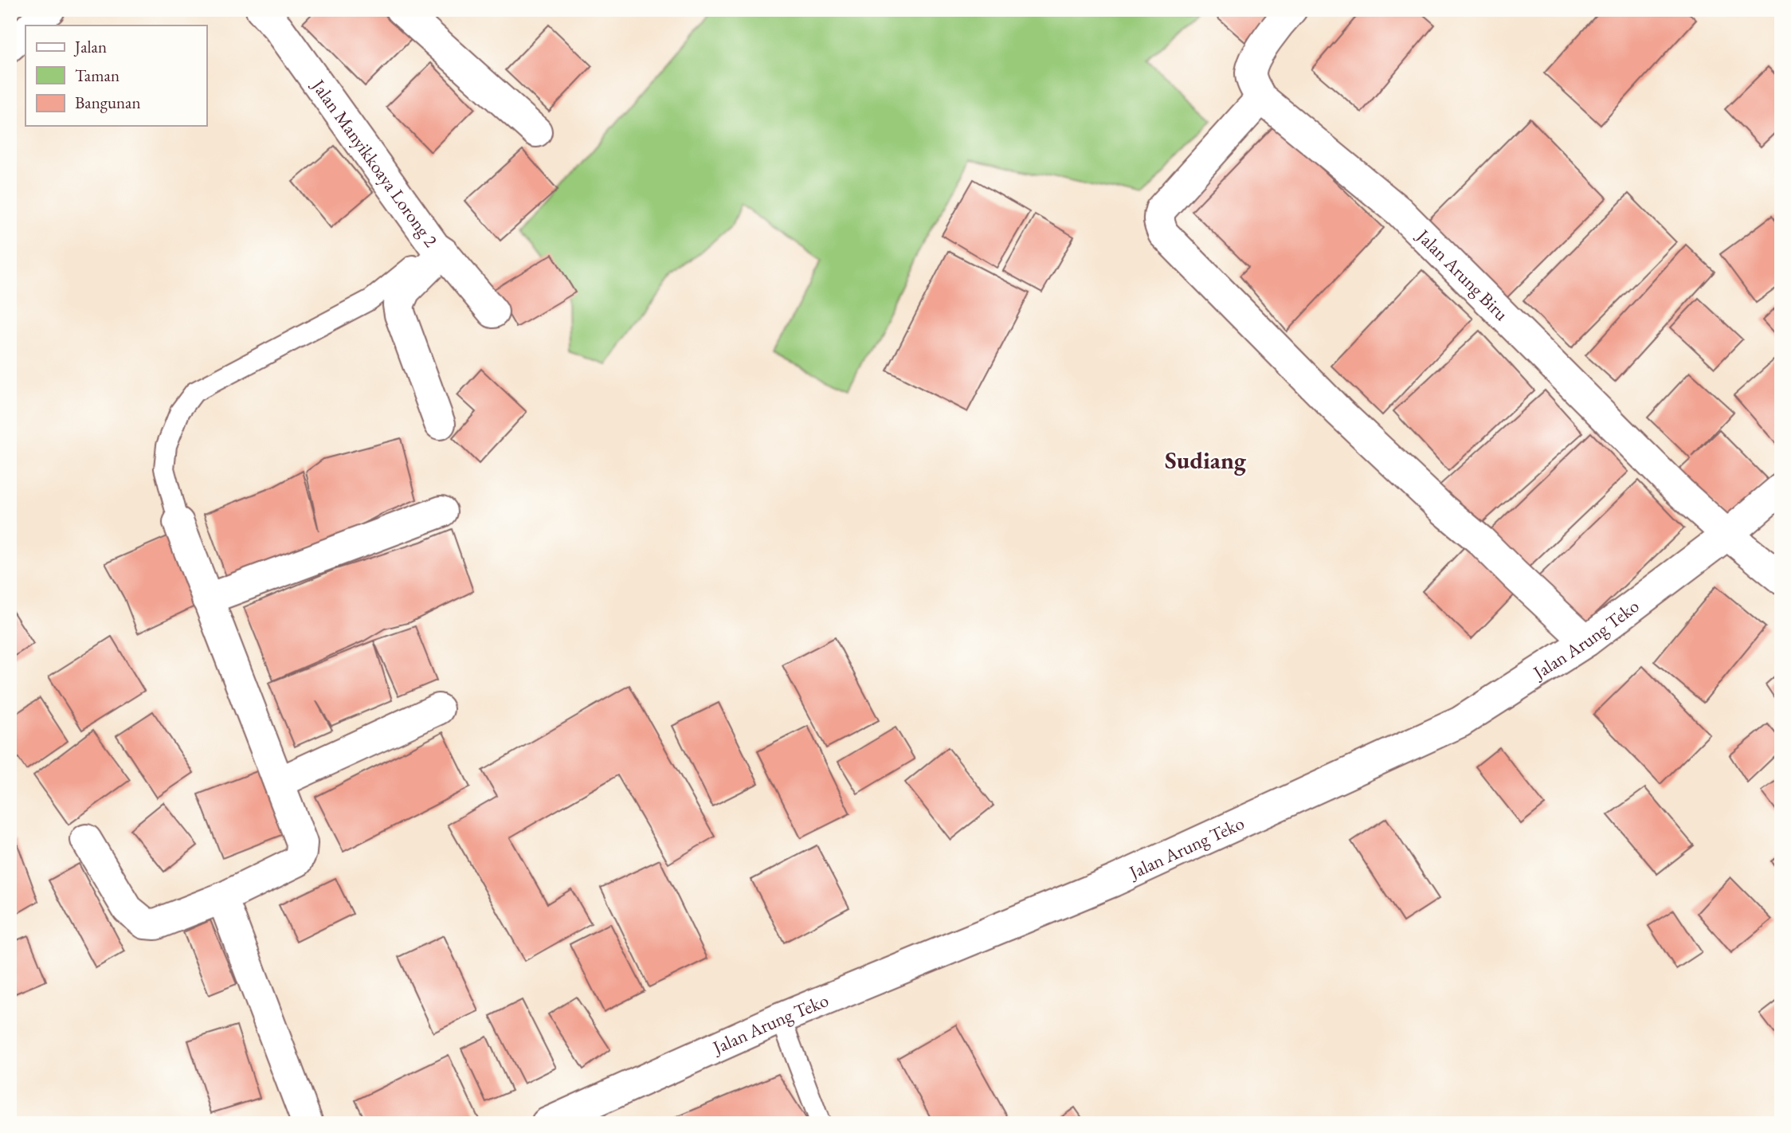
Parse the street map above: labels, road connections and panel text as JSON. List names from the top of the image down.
{
  "streets": {
    "street": ["Jalan Manyikkoaya Lorong 2", "Jalan Arung Biru", "Jalan Arung Teko"]
  },
  "crossings": [
    ["Jalan Arung Biru", "Jalan Arung Teko"]
  ],
  "districts": ["Sudiang"],
  "legend": ["Jalan", "Taman", "Bangunan"]
}
